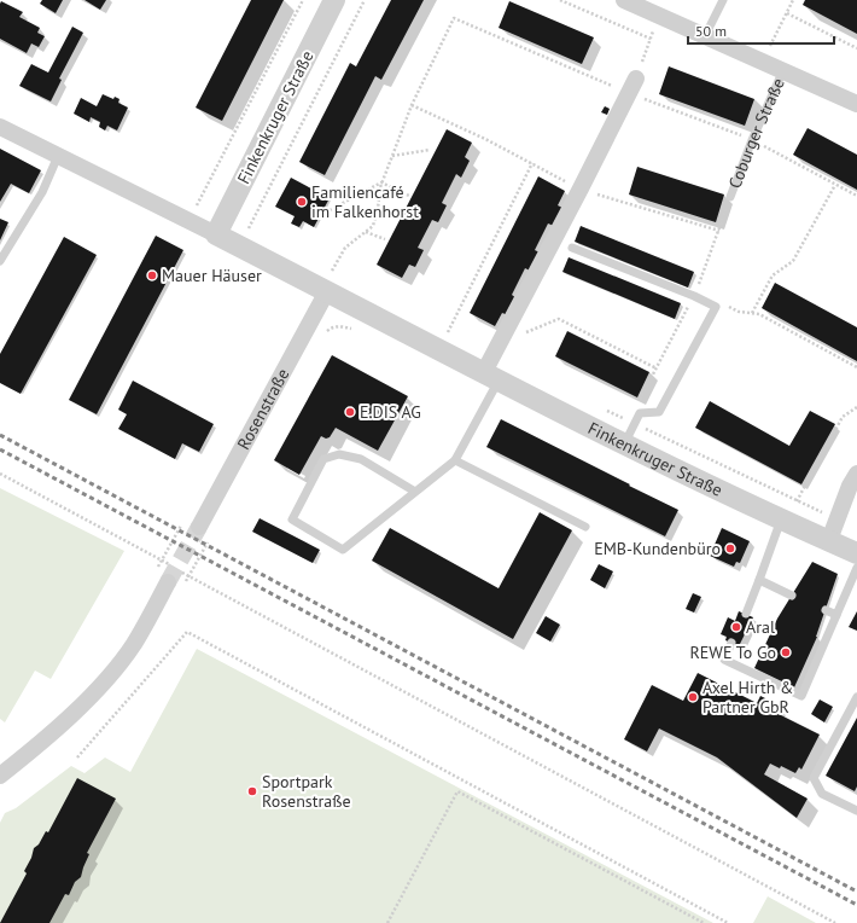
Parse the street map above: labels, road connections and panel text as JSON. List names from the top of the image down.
{
  "streets": {
    "street": ["Finkenkruger Straße", "Coburger Straße", "Rosenstraße"]
  },
  "crossings": [
    ["Finkenkruger Straße", "Rosenstraße"]
  ],
  "places": [
    "Familiencafé im Falkenhorst",
    "Mauer Häuser",
    "E.DIS AG",
    "EMB-Kundenbüro",
    "Aral",
    "REWE To Go",
    "Axel Hirth & Partner GbR",
    "Sportpark Rosenstraße"
  ],
  "scale_bar": "50 m"
}
